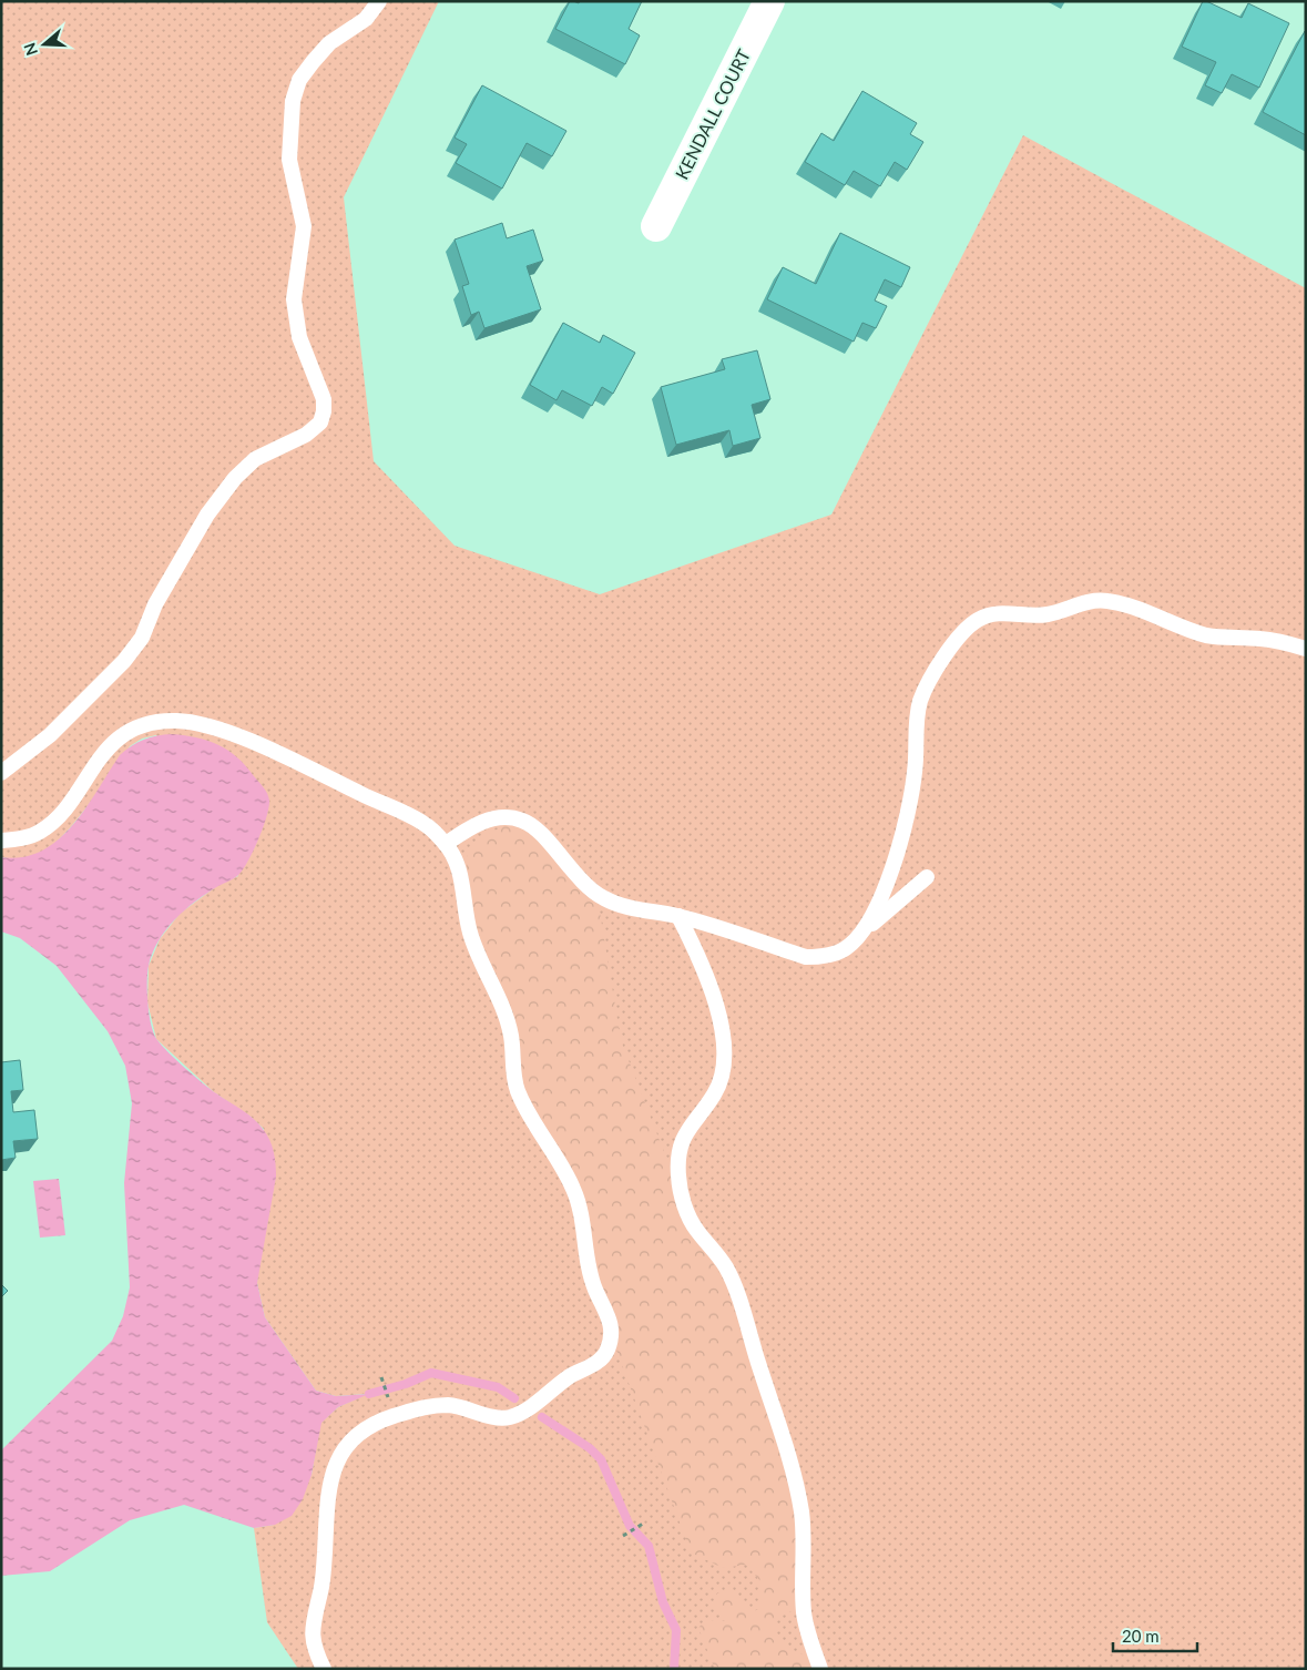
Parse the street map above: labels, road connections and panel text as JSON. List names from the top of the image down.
{
  "streets": {
    "street": ["KENDALL COURT"]
  },
  "scale_bar": "20 m",
  "north": "left"
}
